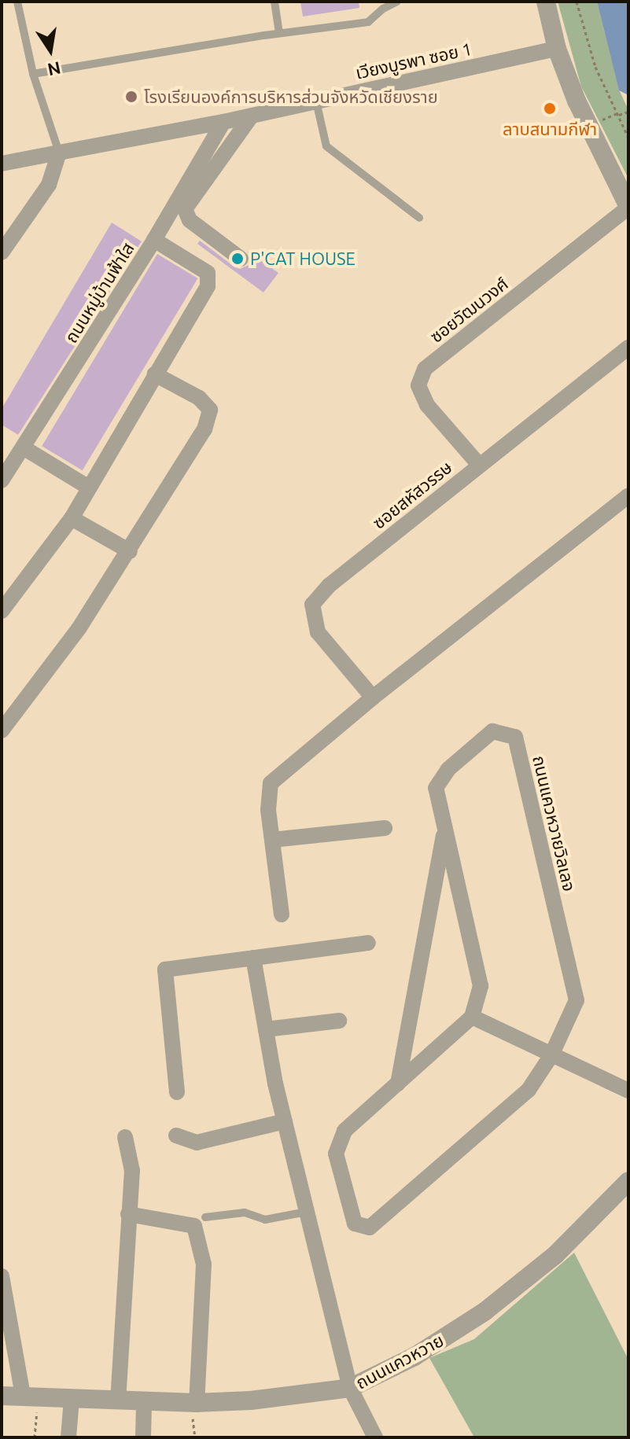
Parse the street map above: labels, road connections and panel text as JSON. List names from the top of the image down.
{
  "streets": {
    "street": [
      "เวียงบูรพา ซอย 1",
      "ถนนหมู่บ้านฟ้าใส",
      "ซอยวัฒนวงศ์",
      "ซอยสหัสวรรษ",
      "ถนนแควหวายวิลเลจ",
      "ถนนแควหวาย"
    ]
  },
  "crossings": [
    ["เวียงบูรพา ซอย 1", "ถนนหมู่บ้านฟ้าใส"],
    ["ซอยวัฒนวงศ์", "ซอยสหัสวรรษ"]
  ],
  "places": ["โรงเรียนองค์การบริหารส่วนจังหวัดเชียงราย", "ลาบสนามกีฬา", "P'CAT HOUSE"],
  "north": "bottom"
}
